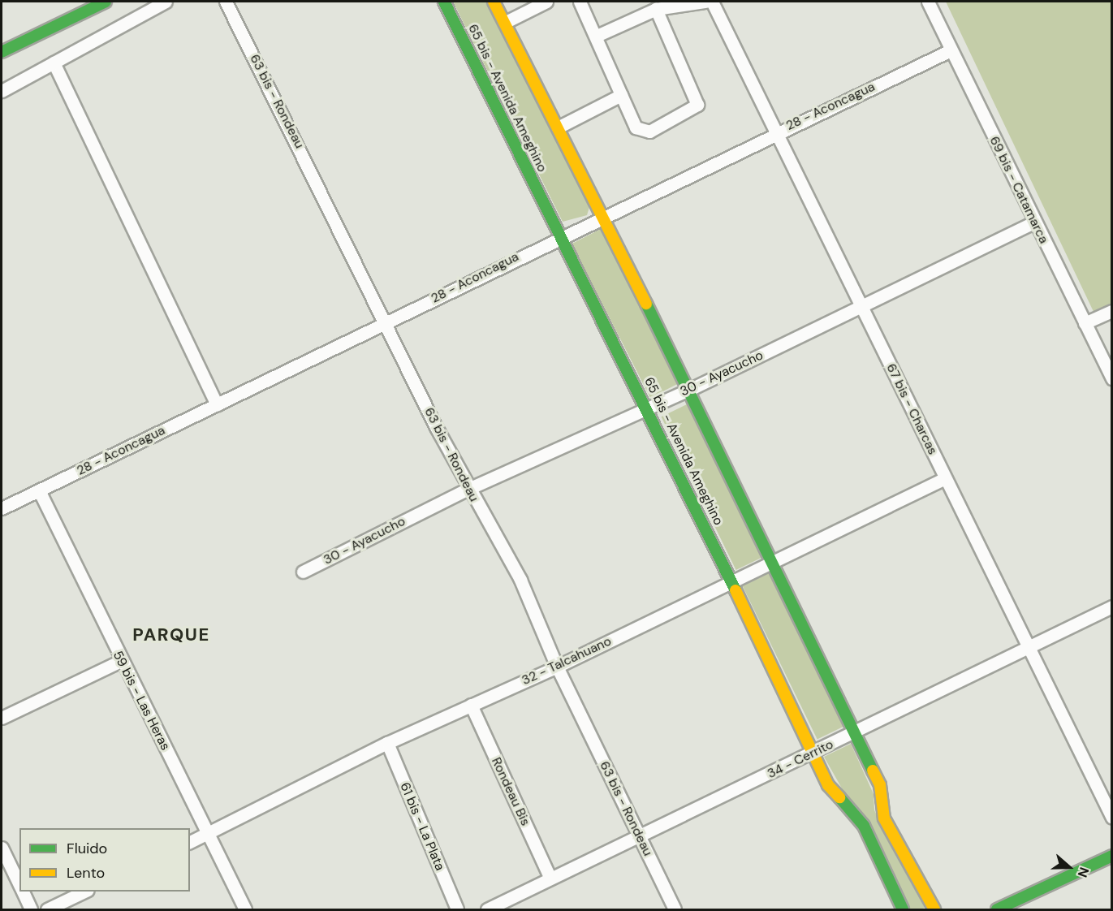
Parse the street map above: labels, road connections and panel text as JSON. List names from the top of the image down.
{
  "streets": {
    "main road": ["65 bis - Avenida Ameghino"],
    "street": [
      "63 bis - Rondeau",
      "28 - Aconcagua",
      "69 bis - Catamarca",
      "30 - Ayacucho",
      "67 bis - Charcas",
      "32 - Talcahuano",
      "59 bis - Las Heras",
      "34 - Cerrito",
      "Rondeau Bis",
      "61 bis - La Plata"
    ]
  },
  "crossings": [
    ["65 bis - Avenida Ameghino", "28 - Aconcagua"],
    ["65 bis - Avenida Ameghino", "30 - Ayacucho"],
    ["65 bis - Avenida Ameghino", "32 - Talcahuano"],
    ["65 bis - Avenida Ameghino", "34 - Cerrito"],
    ["63 bis - Rondeau", "28 - Aconcagua"],
    ["63 bis - Rondeau", "30 - Ayacucho"],
    ["63 bis - Rondeau", "32 - Talcahuano"],
    ["63 bis - Rondeau", "34 - Cerrito"],
    ["28 - Aconcagua", "69 bis - Catamarca"],
    ["28 - Aconcagua", "67 bis - Charcas"],
    ["28 - Aconcagua", "59 bis - Las Heras"],
    ["69 bis - Catamarca", "30 - Ayacucho"],
    ["30 - Ayacucho", "67 bis - Charcas"],
    ["67 bis - Charcas", "32 - Talcahuano"],
    ["67 bis - Charcas", "34 - Cerrito"],
    ["32 - Talcahuano", "59 bis - Las Heras"],
    ["32 - Talcahuano", "Rondeau Bis"],
    ["32 - Talcahuano", "61 bis - La Plata"],
    ["34 - Cerrito", "Rondeau Bis"]
  ],
  "districts": ["PARQUE"],
  "legend": ["Fluido", "Lento"],
  "north": "right"
}
